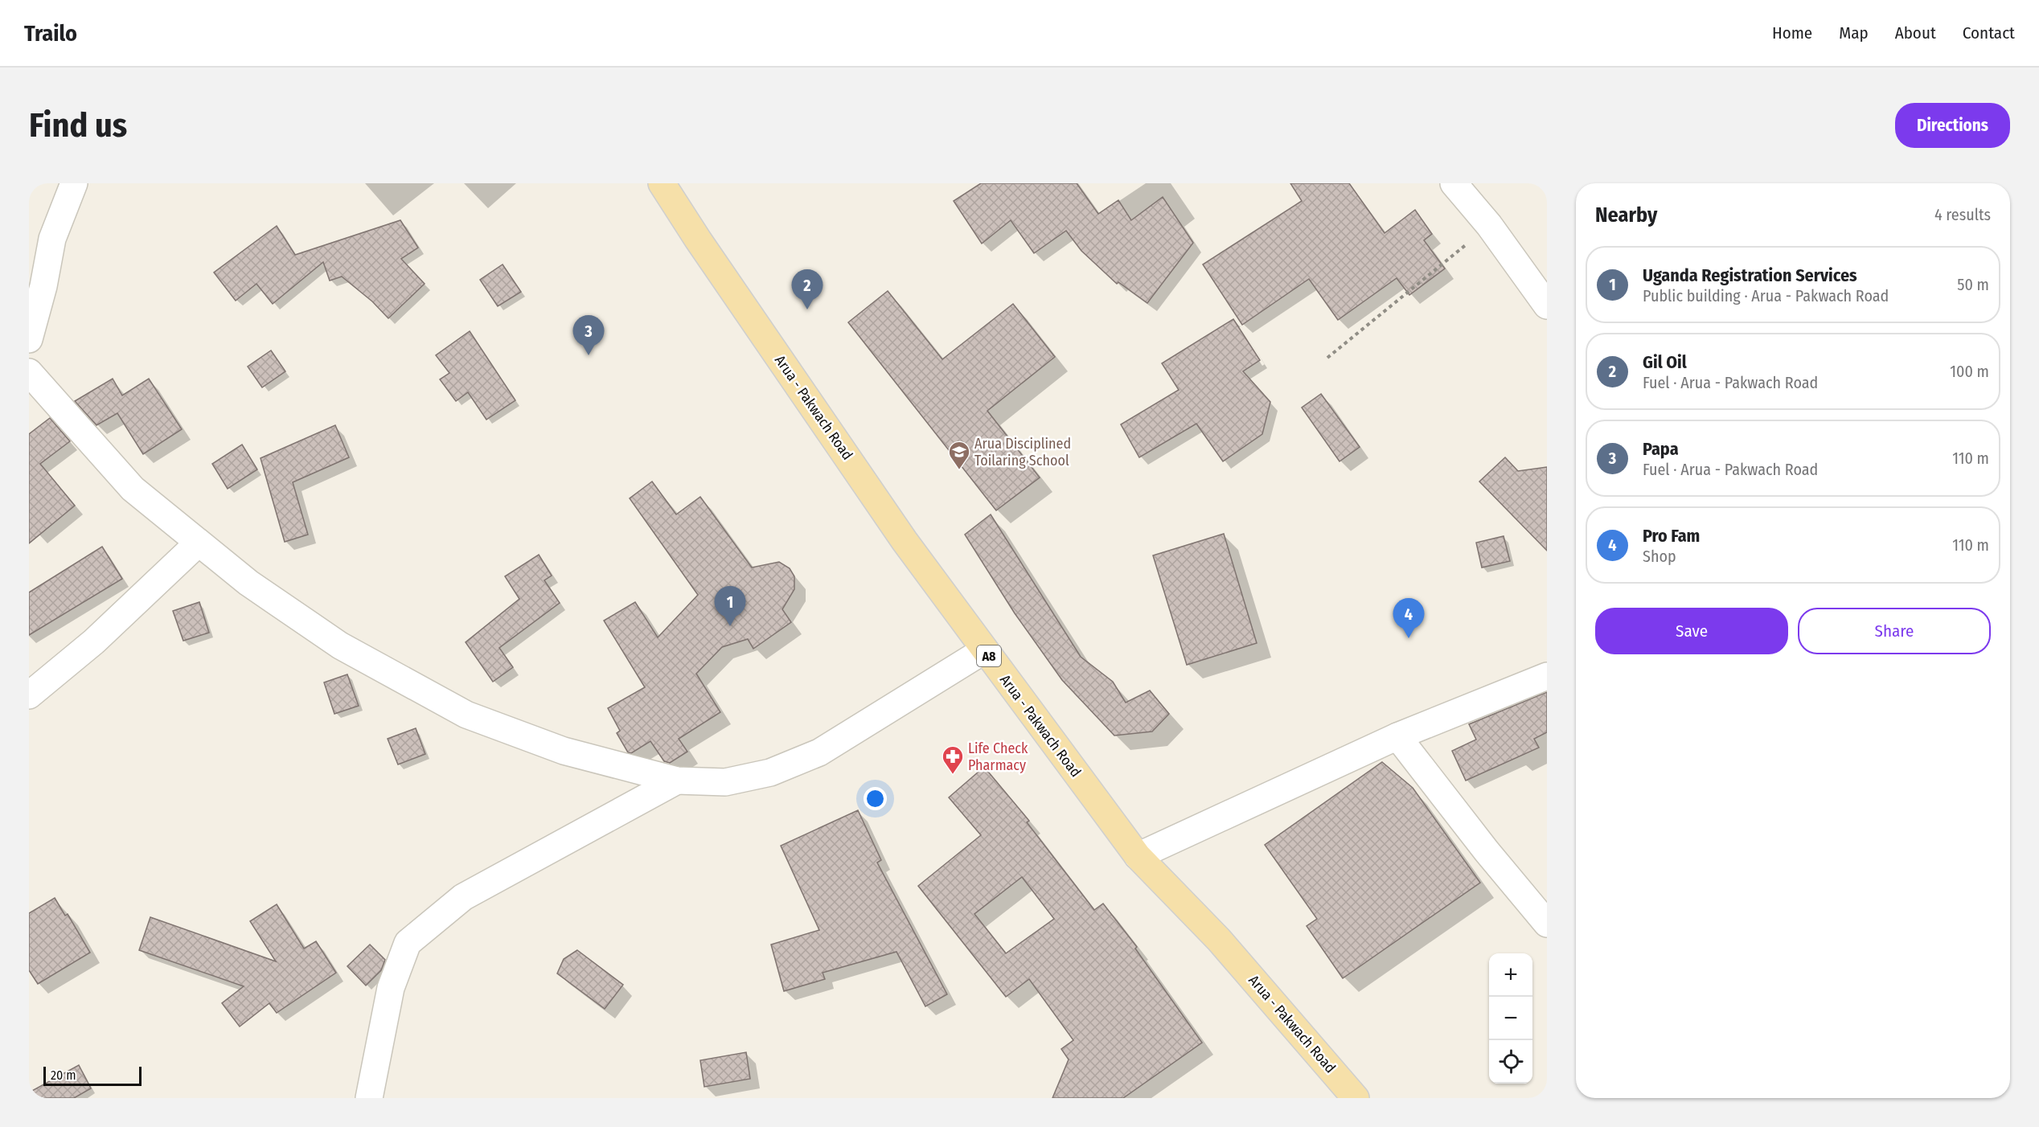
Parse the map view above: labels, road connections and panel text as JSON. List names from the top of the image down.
{
  "streets": {
    "main road": ["Arua - Pakwach Road", "A8"]
  },
  "places": {
    "school or university": ["Arua Disciplined Toilaring School"],
    "pharmacy": ["Life Check Pharmacy"]
  },
  "scale_bar": "20 m",
  "page": {
    "header": "Trailo",
    "nav": [
      "Home",
      "Map",
      "About",
      "Contact"
    ],
    "buttons": [
      "Directions",
      ["Save", "Share"]
    ],
    "title": "Find us",
    "heading": ["Nearby", "4 results"],
    "list": [
      {
        "mark": "1",
        "name": "Uganda Registration Services",
        "note": "Public building · Arua - Pakwach Road",
        "value": "50 m"
      },
      {
        "mark": "2",
        "name": "Gil Oil",
        "note": "Fuel · Arua - Pakwach Road",
        "value": "100 m"
      },
      {
        "mark": "3",
        "name": "Papa",
        "note": "Fuel · Arua - Pakwach Road",
        "value": "110 m"
      },
      {
        "mark": "4",
        "name": "Pro Fam",
        "note": "Shop",
        "value": "110 m"
      }
    ],
    "pins": [
      "2",
      "3",
      "1",
      "4"
    ],
    "map_buttons": ["+", "−"],
    "scale": "20 m"
  }
}
